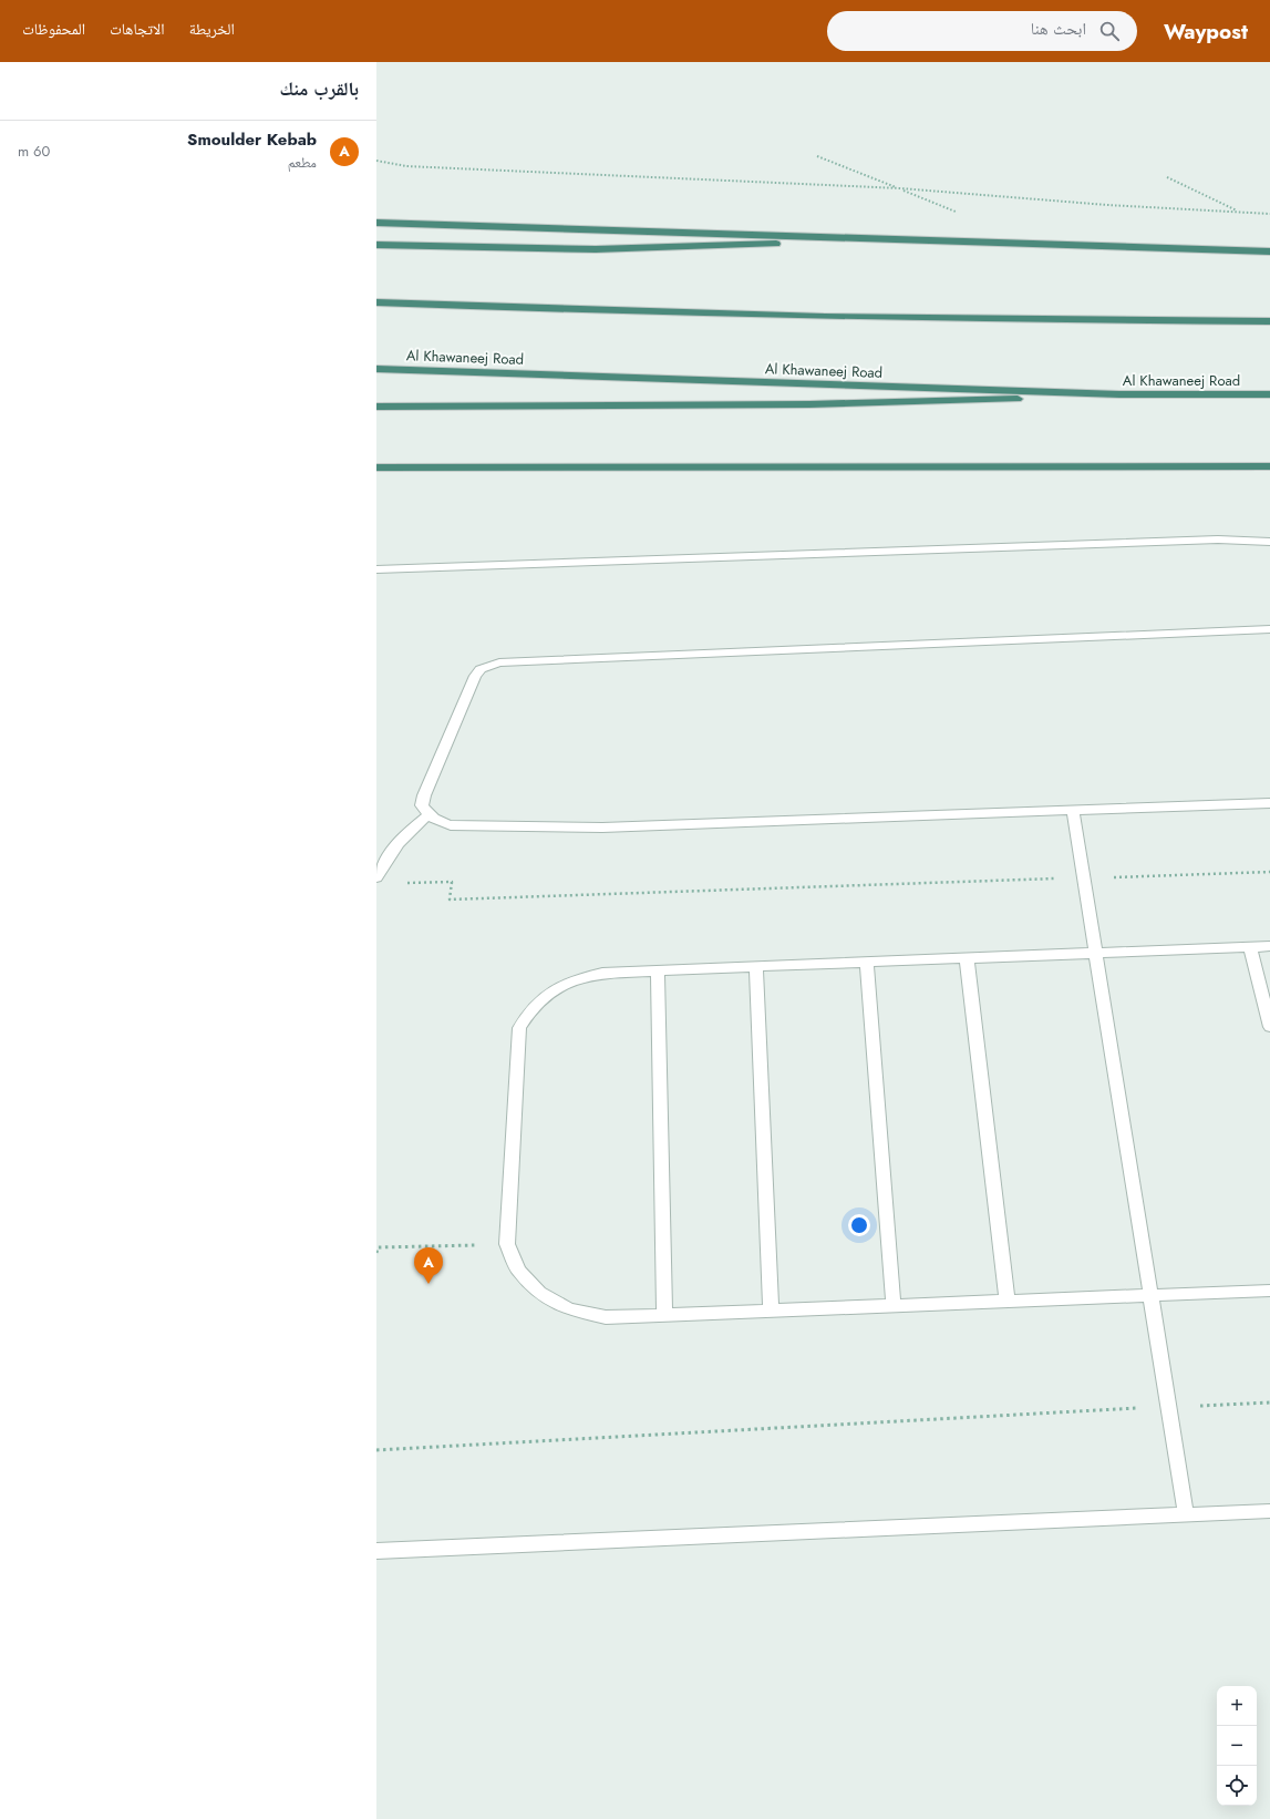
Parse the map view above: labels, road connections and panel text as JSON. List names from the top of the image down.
{
  "streets": {
    "highway": ["Al Khawaneej Road"]
  },
  "page": {
    "header": "Waypost",
    "search": "ابحث هنا",
    "nav": ["الخريطة", "الاتجاهات", "المحفوظات"],
    "heading": "بالقرب منك",
    "list": [
      {
        "mark": "A",
        "name": "Smoulder Kebab",
        "note": "مطعم",
        "value": "60 m"
      }
    ],
    "pins": "A",
    "map_buttons": ["+", "−"]
  }
}
